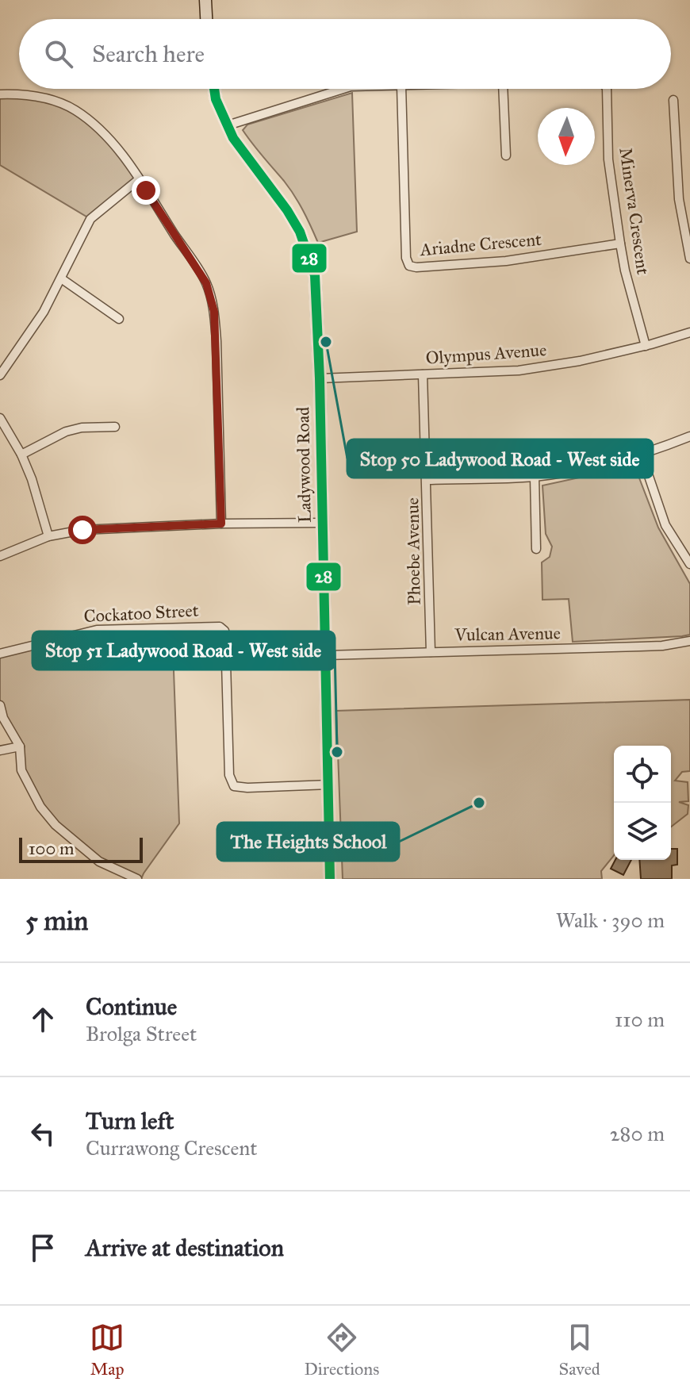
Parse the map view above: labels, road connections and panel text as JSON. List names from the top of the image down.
{
  "streets": {
    "street": [
      "Minerva Crescent",
      "Ariadne Crescent",
      "Olympus Avenue",
      "Ladywood Road",
      "Phoebe Avenue",
      "Cockatoo Street",
      "Vulcan Avenue"
    ]
  },
  "crossings": [
    ["Minerva Crescent", "Ariadne Crescent"],
    ["Minerva Crescent", "Olympus Avenue"],
    ["Minerva Crescent", "Ladywood Road"],
    ["Olympus Avenue", "Ladywood Road"],
    ["Olympus Avenue", "Phoebe Avenue"],
    ["Ladywood Road", "Cockatoo Street"],
    ["Ladywood Road", "Vulcan Avenue"],
    ["Phoebe Avenue", "Vulcan Avenue"]
  ],
  "places": ["Stop 50 Ladywood Road - West side", "Stop 51 Ladywood Road - West side", "The Heights School"],
  "lines": ["transit line 28"],
  "scale_bar": "100 m",
  "north": "bottom",
  "page": {
    "search": "Search here",
    "scale": "100 m",
    "heading": ["5 min", "Walk · 390 m"],
    "list": [
      ["Continue", "Brolga Street", "110 m"],
      ["Turn left", "Currawong Crescent", "280 m"],
      "Arrive at destination"
    ],
    "nav": ["Map", "Directions", "Saved"]
  }
}
